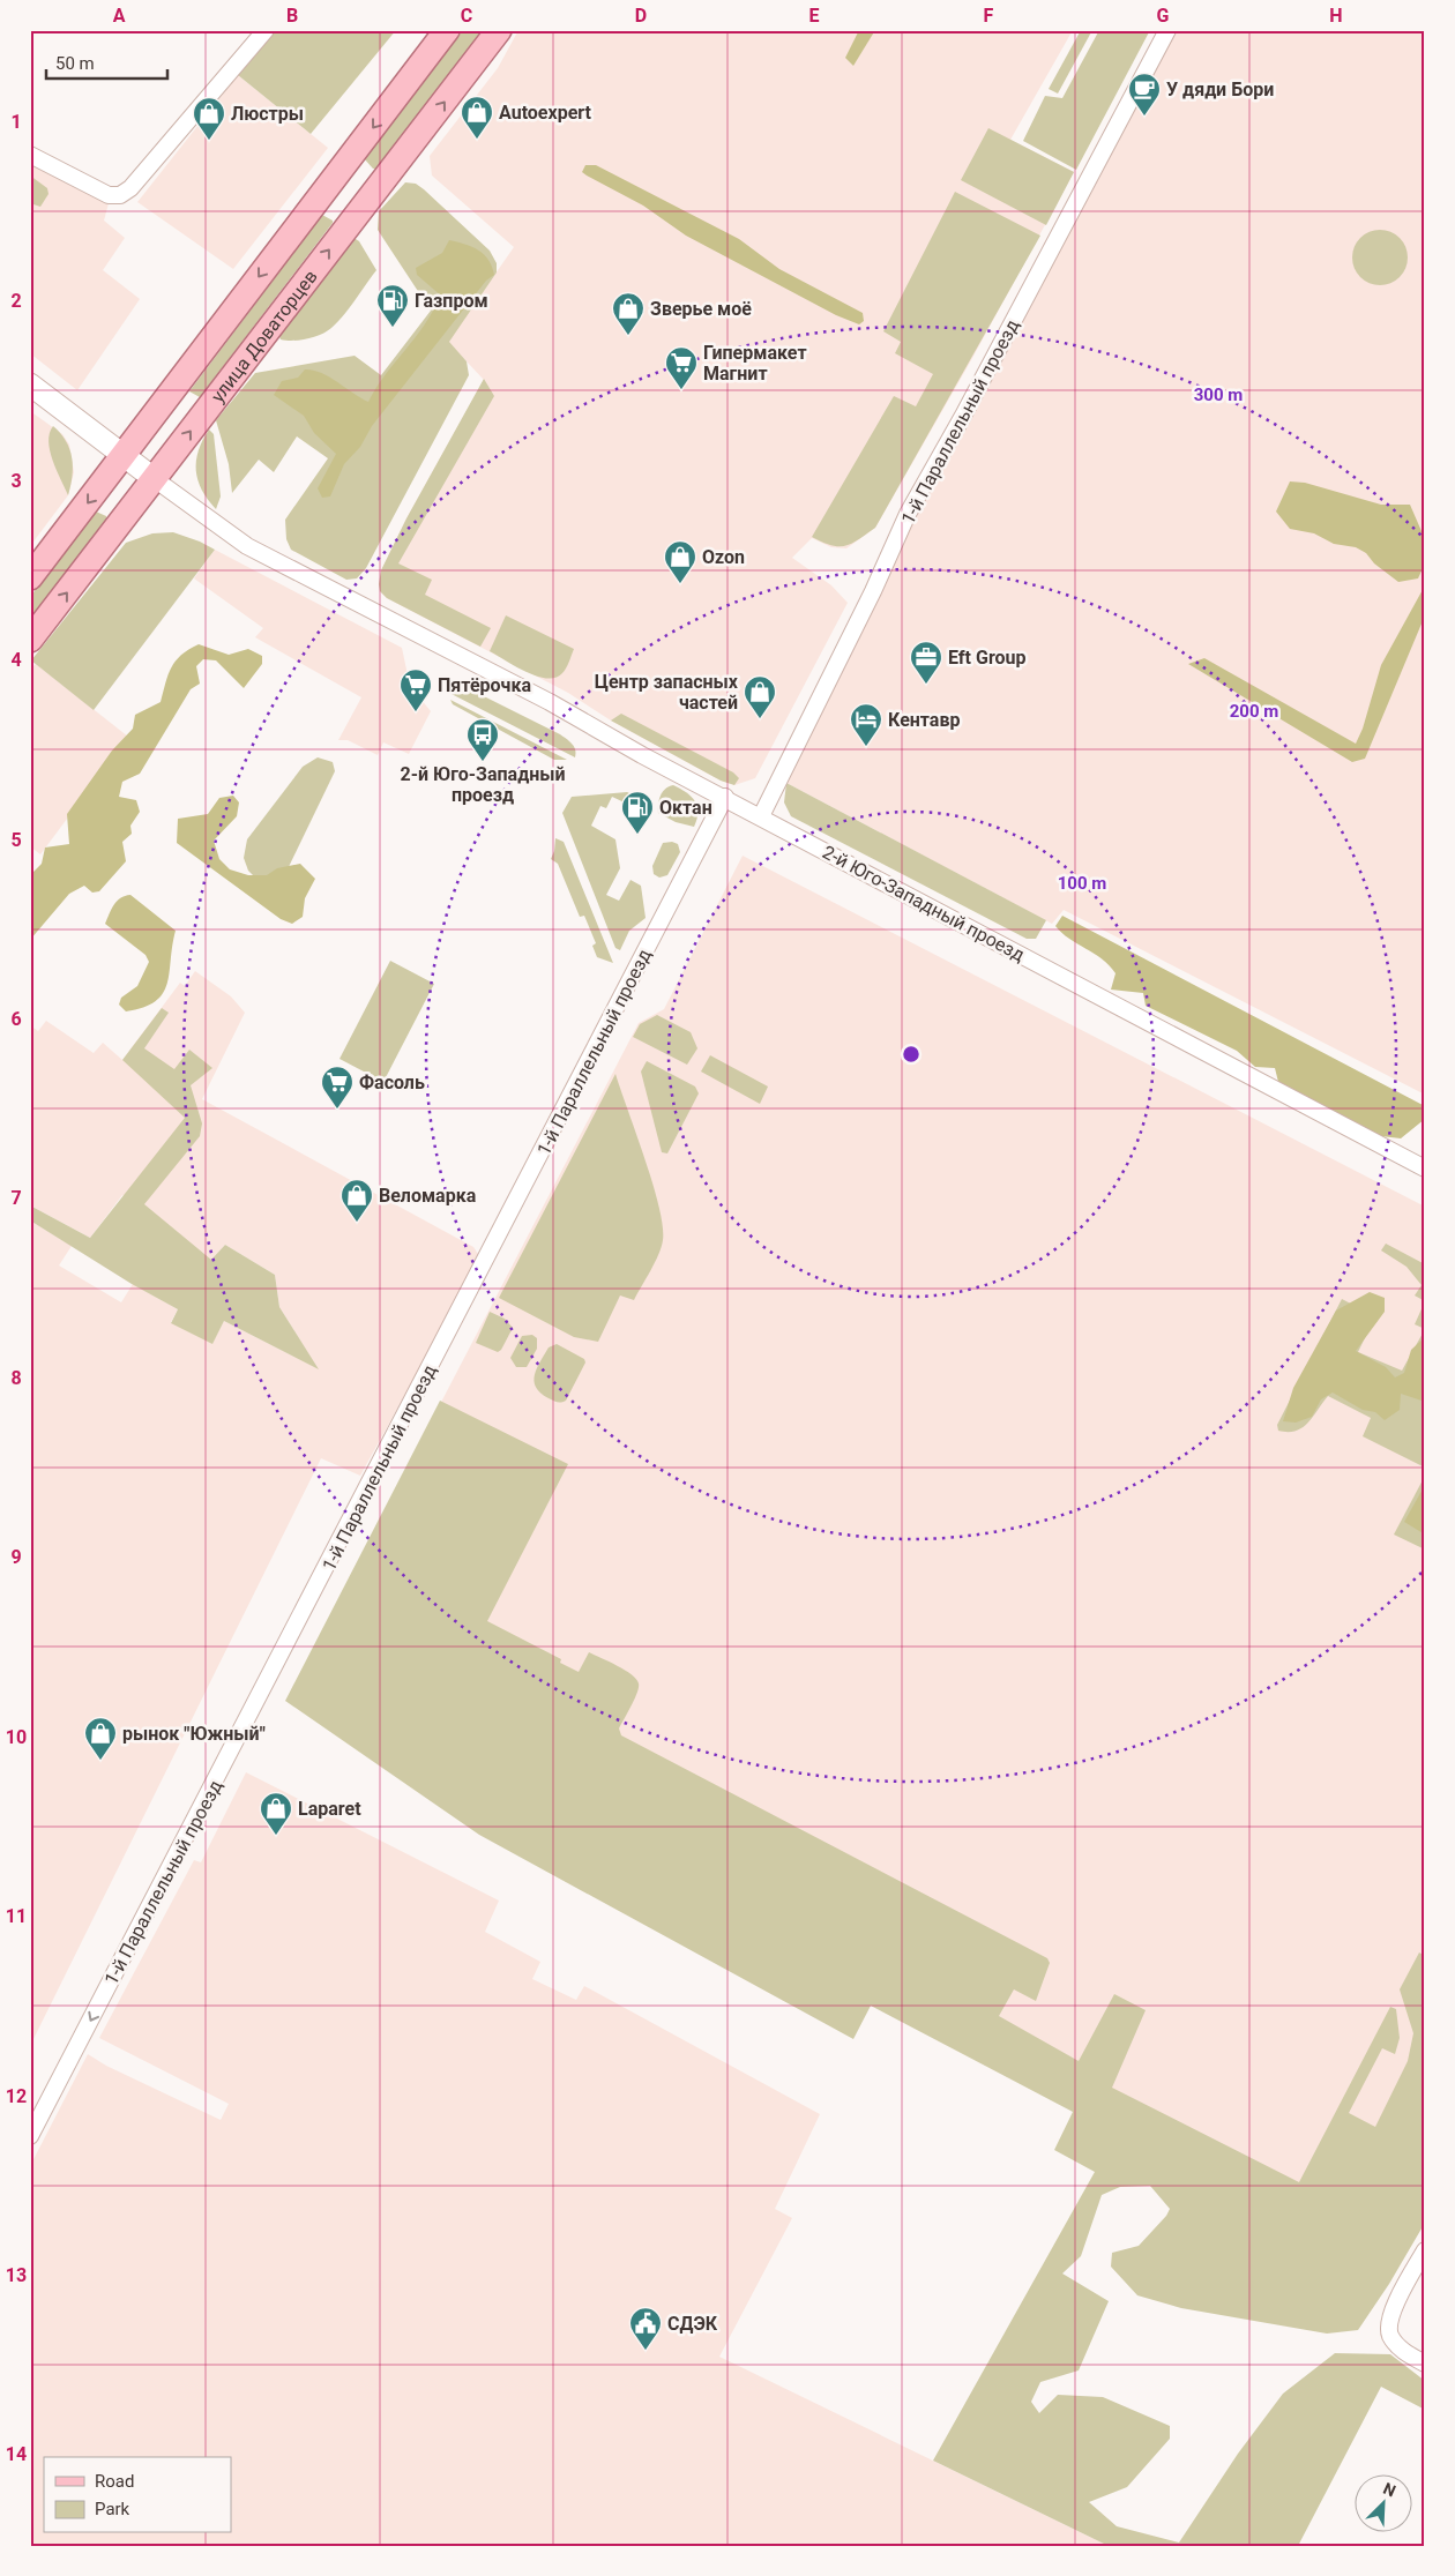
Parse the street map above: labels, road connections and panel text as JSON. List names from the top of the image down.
{
  "streets": {
    "main road": ["улица Доваторцев"],
    "street": ["1-й Параллельный проезд", "2-й Юго-Западный проезд"]
  },
  "crossings": [
    ["улица Доваторцев", "2-й Юго-Западный проезд"],
    ["1-й Параллельный проезд", "2-й Юго-Западный проезд"]
  ],
  "one_way": ["1-й Параллельный проезд"],
  "places": {
    "cafe": ["У дяди Бори"],
    "shop": [
      "Autoexpert",
      "Люстры",
      "Зверье моё",
      "Ozon",
      "Центр запасных частей",
      "Веломарка",
      "рынок \"Южный\"",
      "Laparet"
    ],
    "fuel station": ["Газпром", "Октан"],
    "supermarket": ["Гипермакет Магнит", "Пятёрочка", "Фасоль"],
    "office": ["Eft Group"],
    "hotel": ["Кентавр"],
    "bus stop": ["2-й Юго-Западный проезд"],
    "public building": ["СДЭК"]
  },
  "legend": ["Road", "Park"],
  "scale_bar": "50 m",
  "north": "top right",
  "grid": {
    "columns": [
      "A",
      "B",
      "C",
      "D",
      "E",
      "F",
      "G",
      "H"
    ],
    "rows": [
      "1",
      "2",
      "3",
      "4",
      "5",
      "6",
      "7",
      "8",
      "9",
      "10",
      "11",
      "12",
      "13",
      "14"
    ]
  },
  "rings": ["300 m", "200 m", "100 m"]
}
